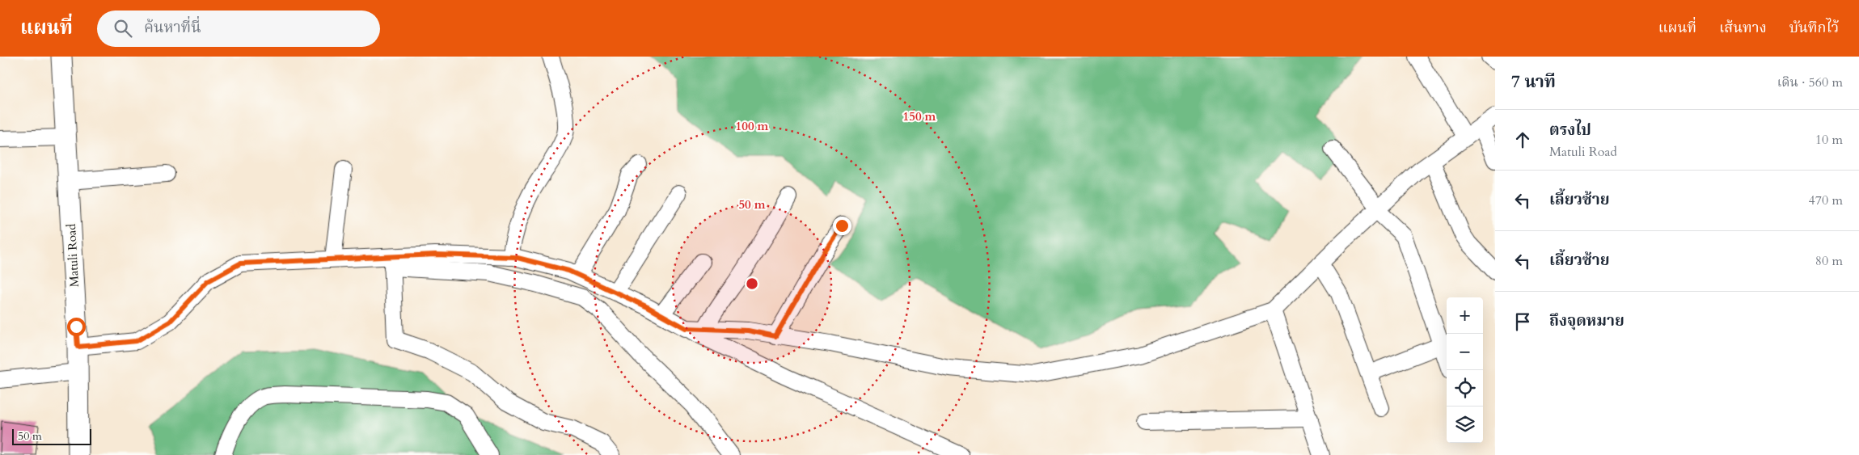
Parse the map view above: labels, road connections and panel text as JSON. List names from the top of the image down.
{
  "streets": {
    "main road": ["Matuli Road"]
  },
  "scale_bar": "50 m",
  "page": {
    "header": "แผนที่",
    "search": "ค้นหาที่นี่",
    "nav": ["แผนที่", "เส้นทาง", "บันทึกไว้"],
    "heading": ["7 นาที", "เดิน · 560 m"],
    "list": [
      ["ตรงไป", "Matuli Road", "10 m"],
      ["เลี้ยวซ้าย", "470 m"],
      ["เลี้ยวซ้าย", "80 m"],
      "ถึงจุดหมาย"
    ],
    "map_buttons": ["+", "−"],
    "scale": "50 m"
  },
  "rings": ["150 m", "100 m", "50 m"]
}
